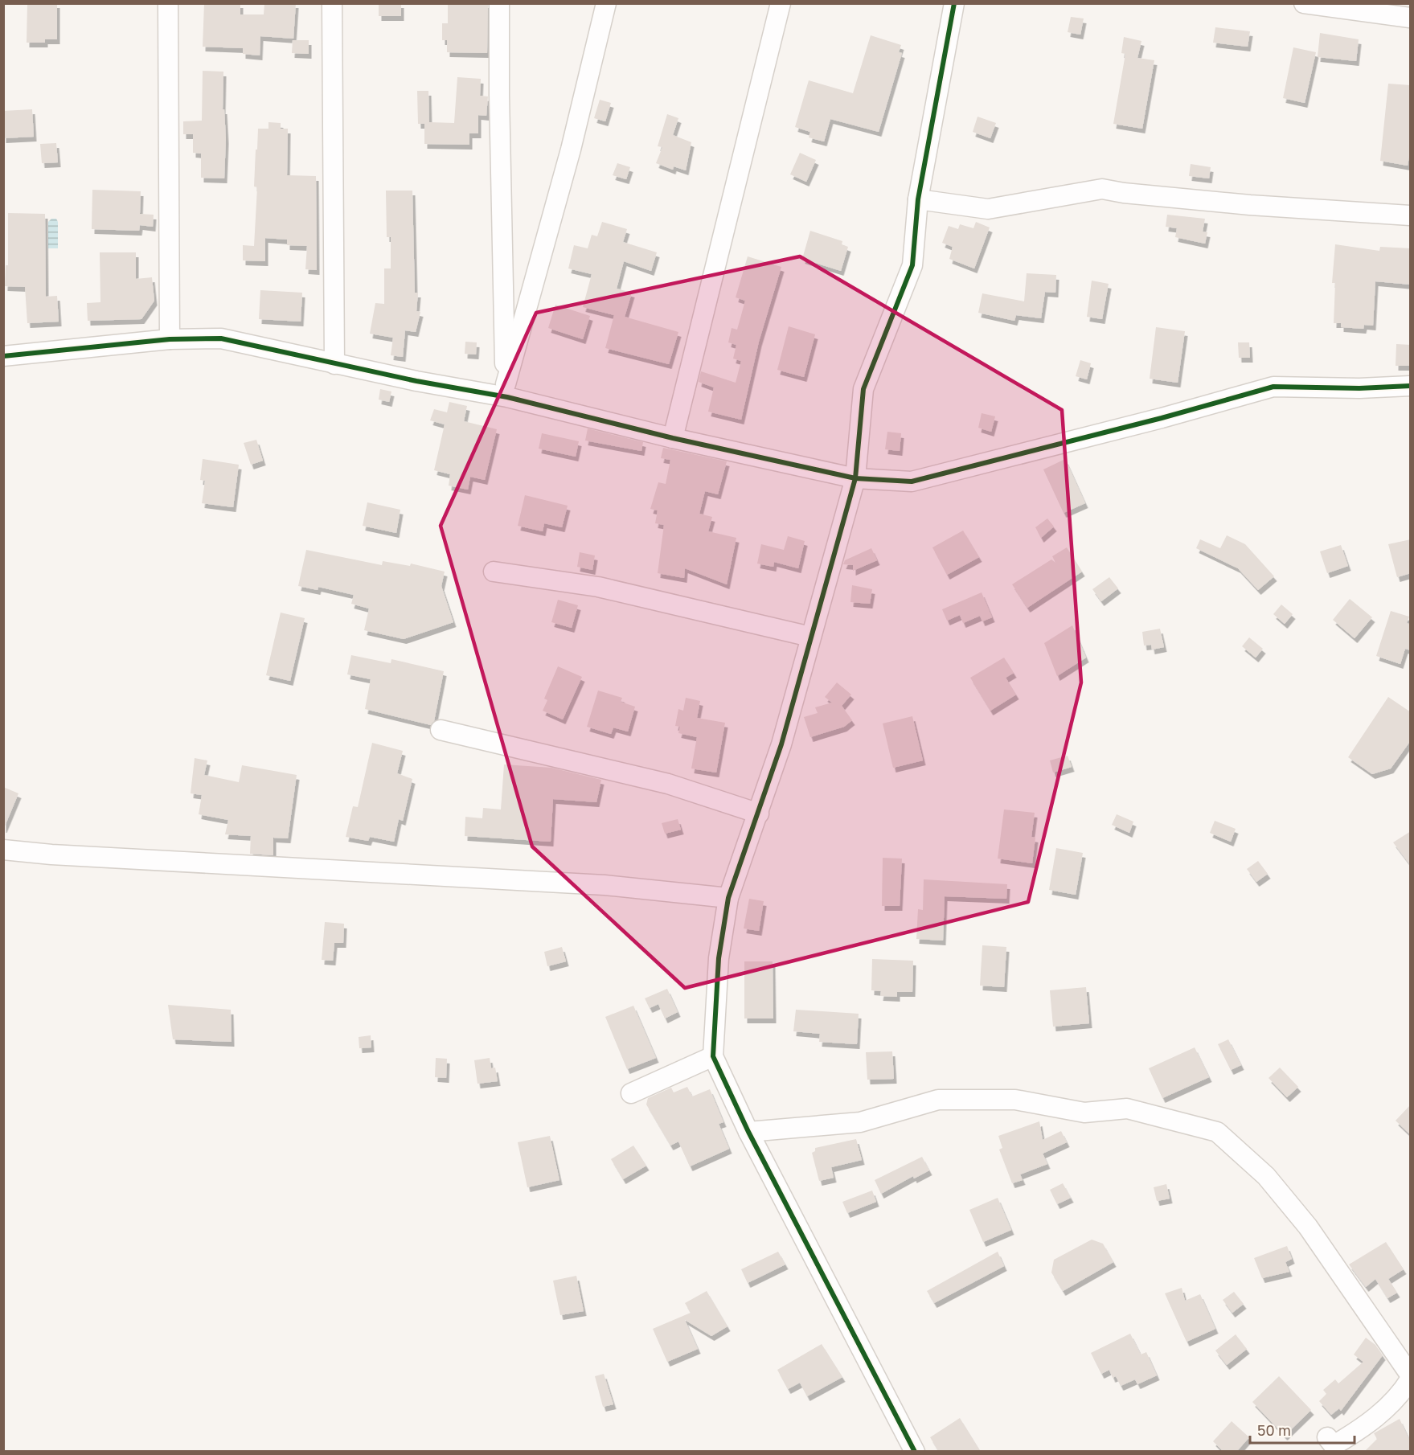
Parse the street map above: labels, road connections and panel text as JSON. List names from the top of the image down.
{
  "scale_bar": "50 m"
}
